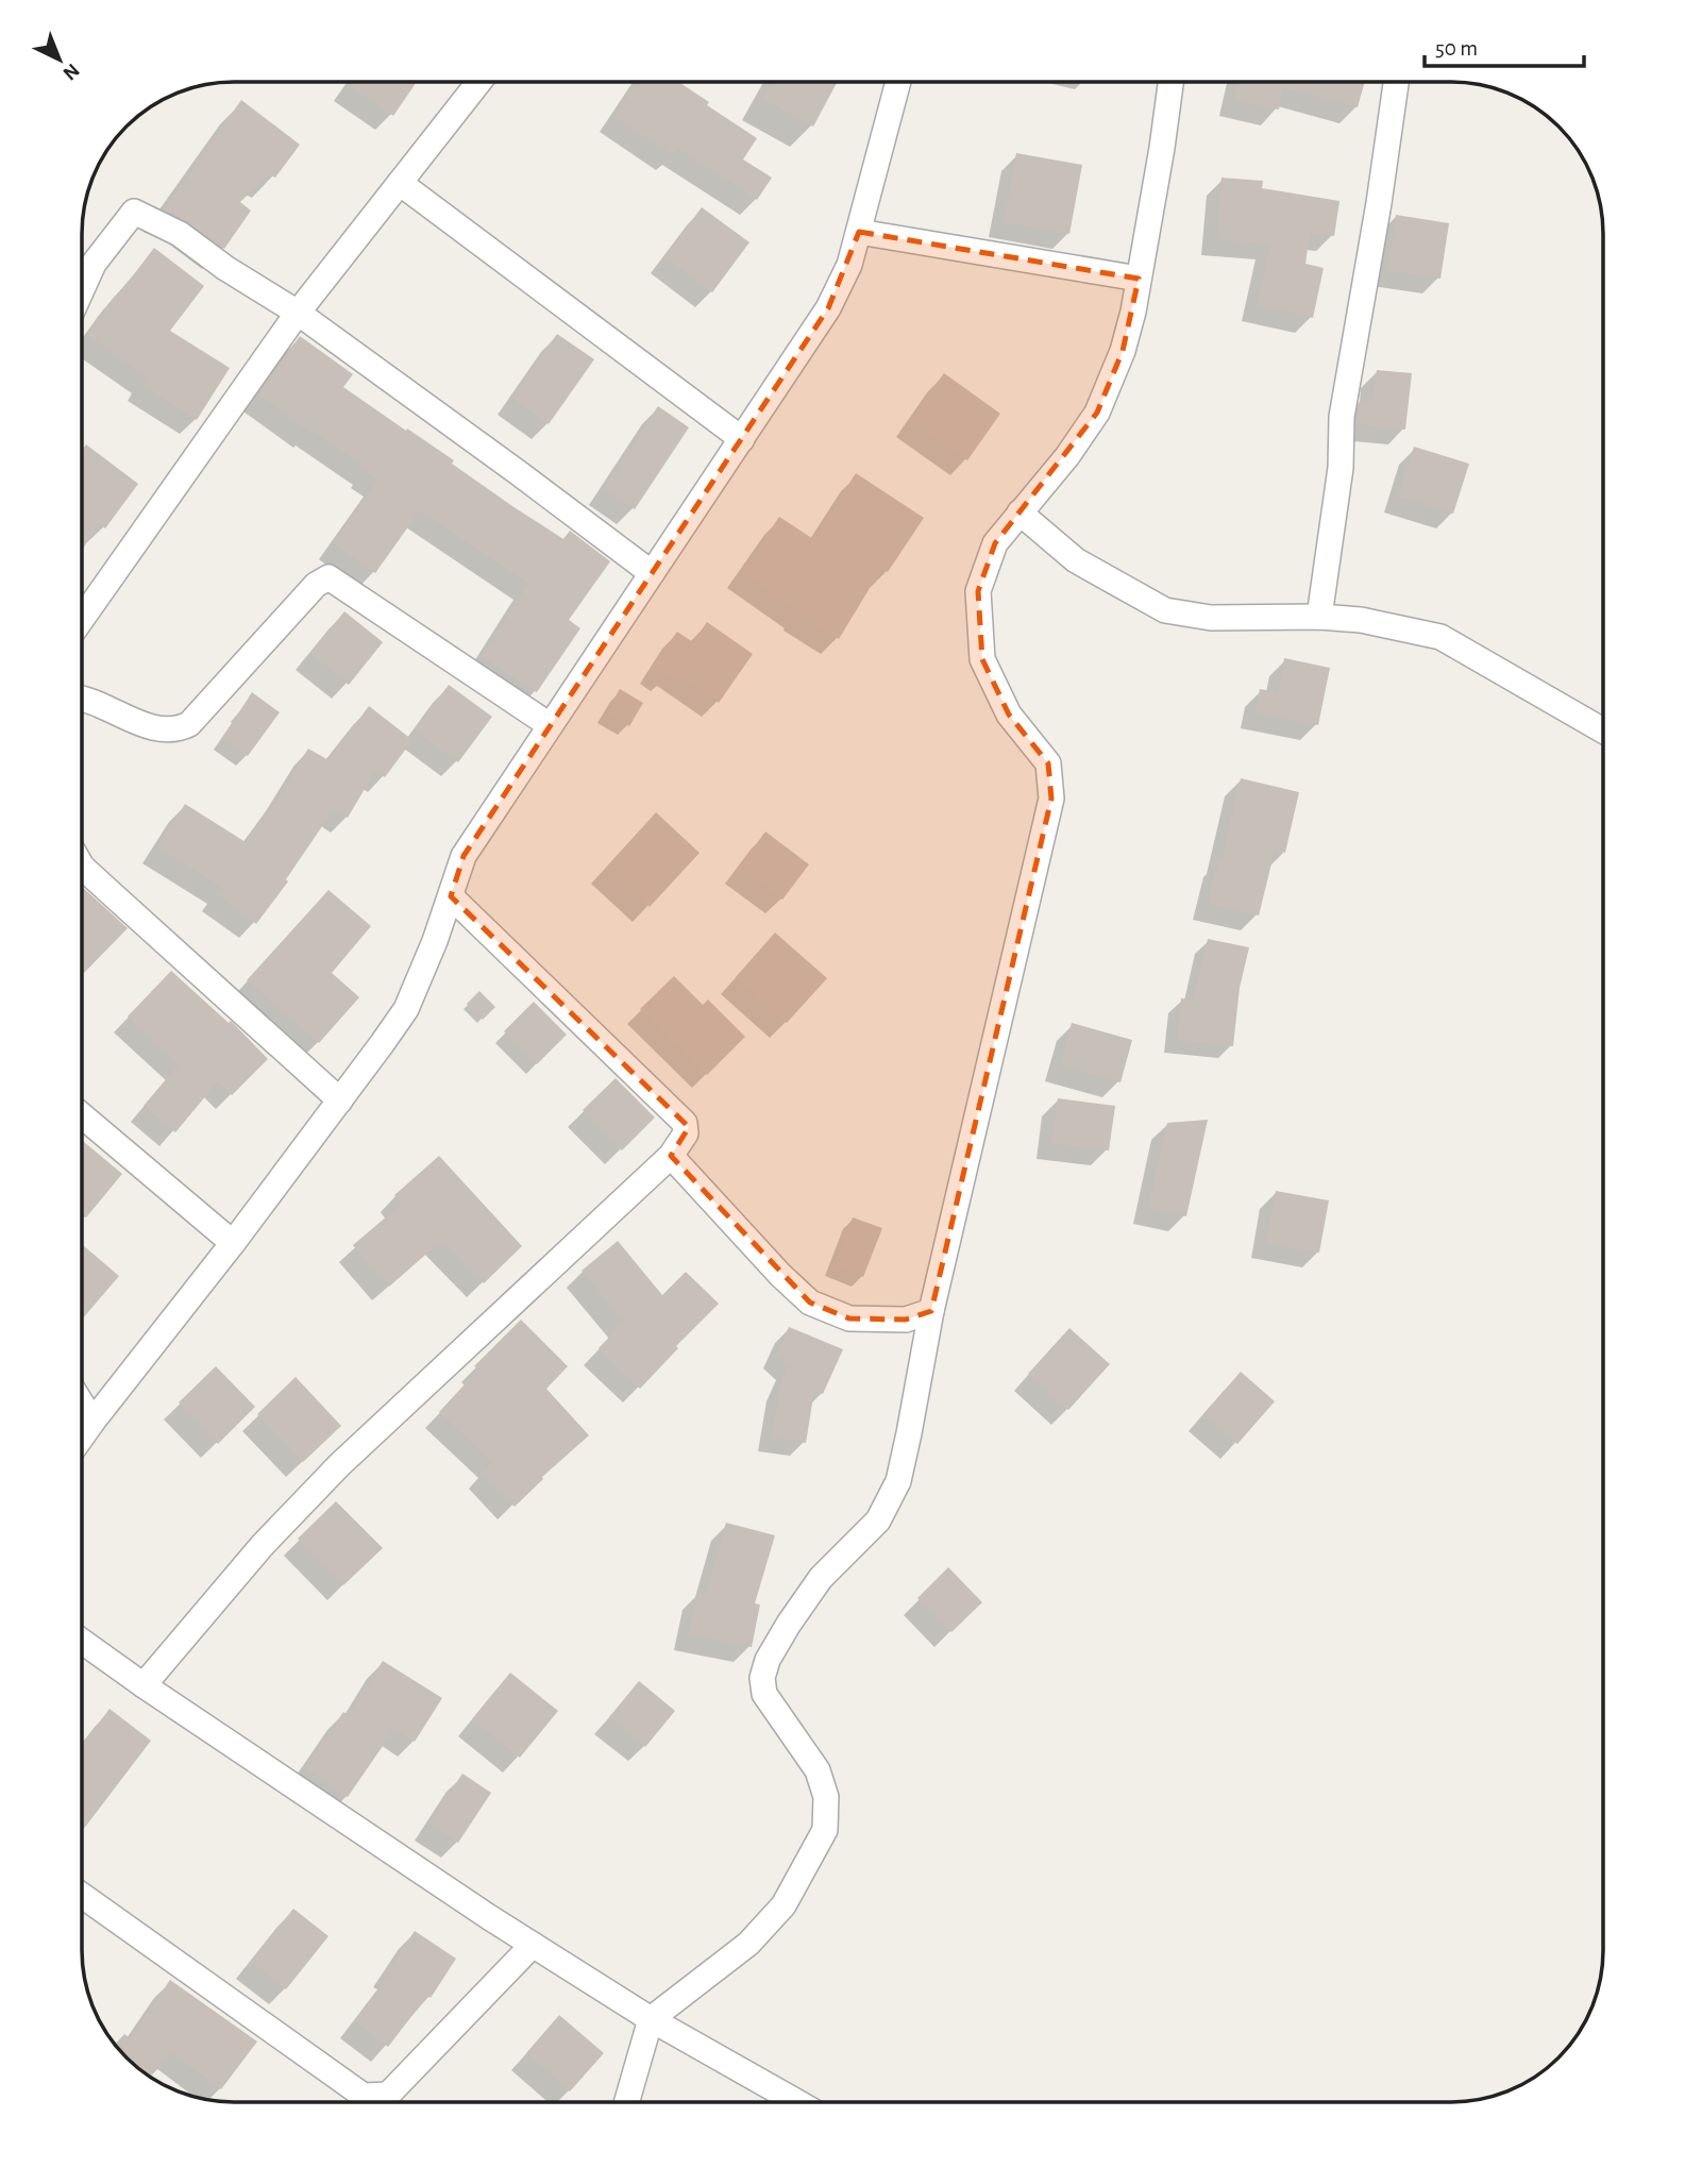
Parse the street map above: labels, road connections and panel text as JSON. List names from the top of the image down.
{
  "scale_bar": "50 m",
  "north": "bottom right"
}
